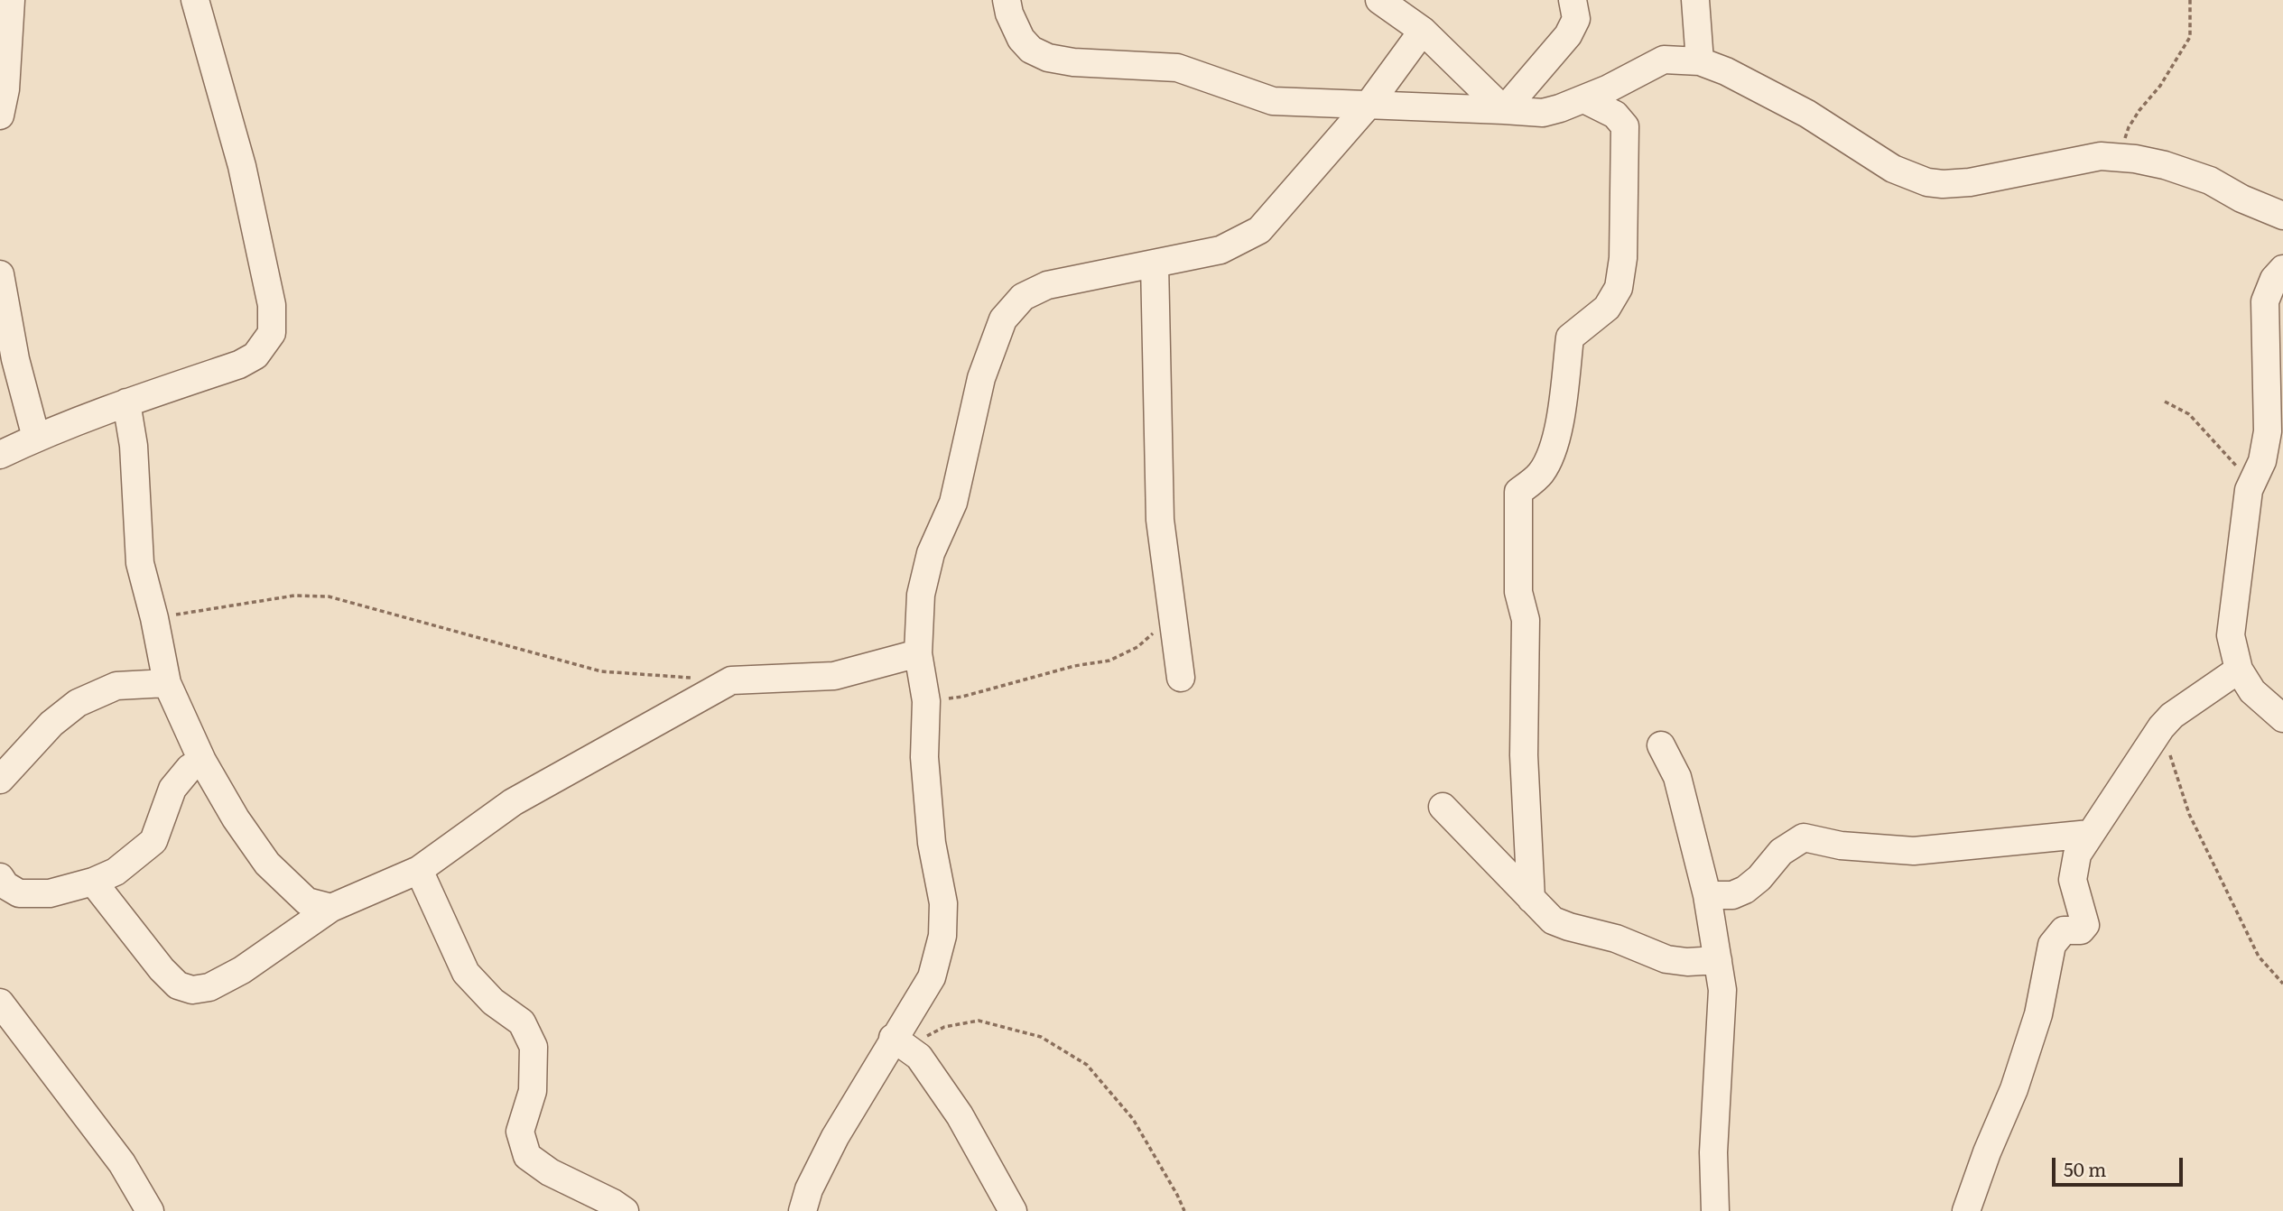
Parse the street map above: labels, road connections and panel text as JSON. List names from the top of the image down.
{
  "scale_bar": "50 m"
}
